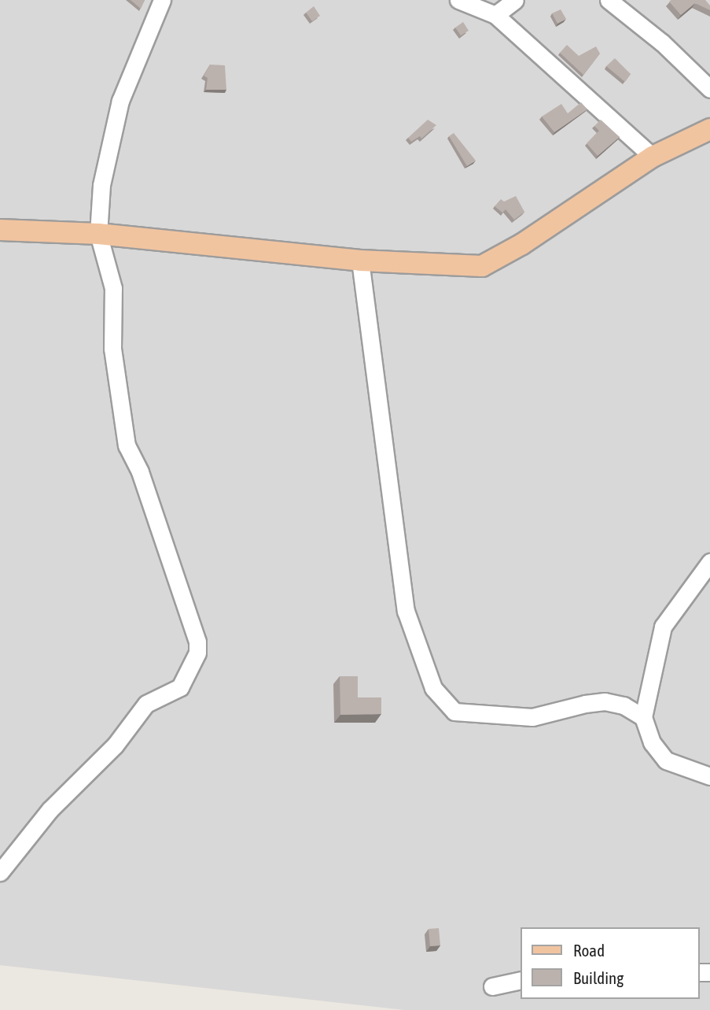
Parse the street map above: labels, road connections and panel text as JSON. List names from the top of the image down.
{
  "legend": ["Road", "Building"]
}
